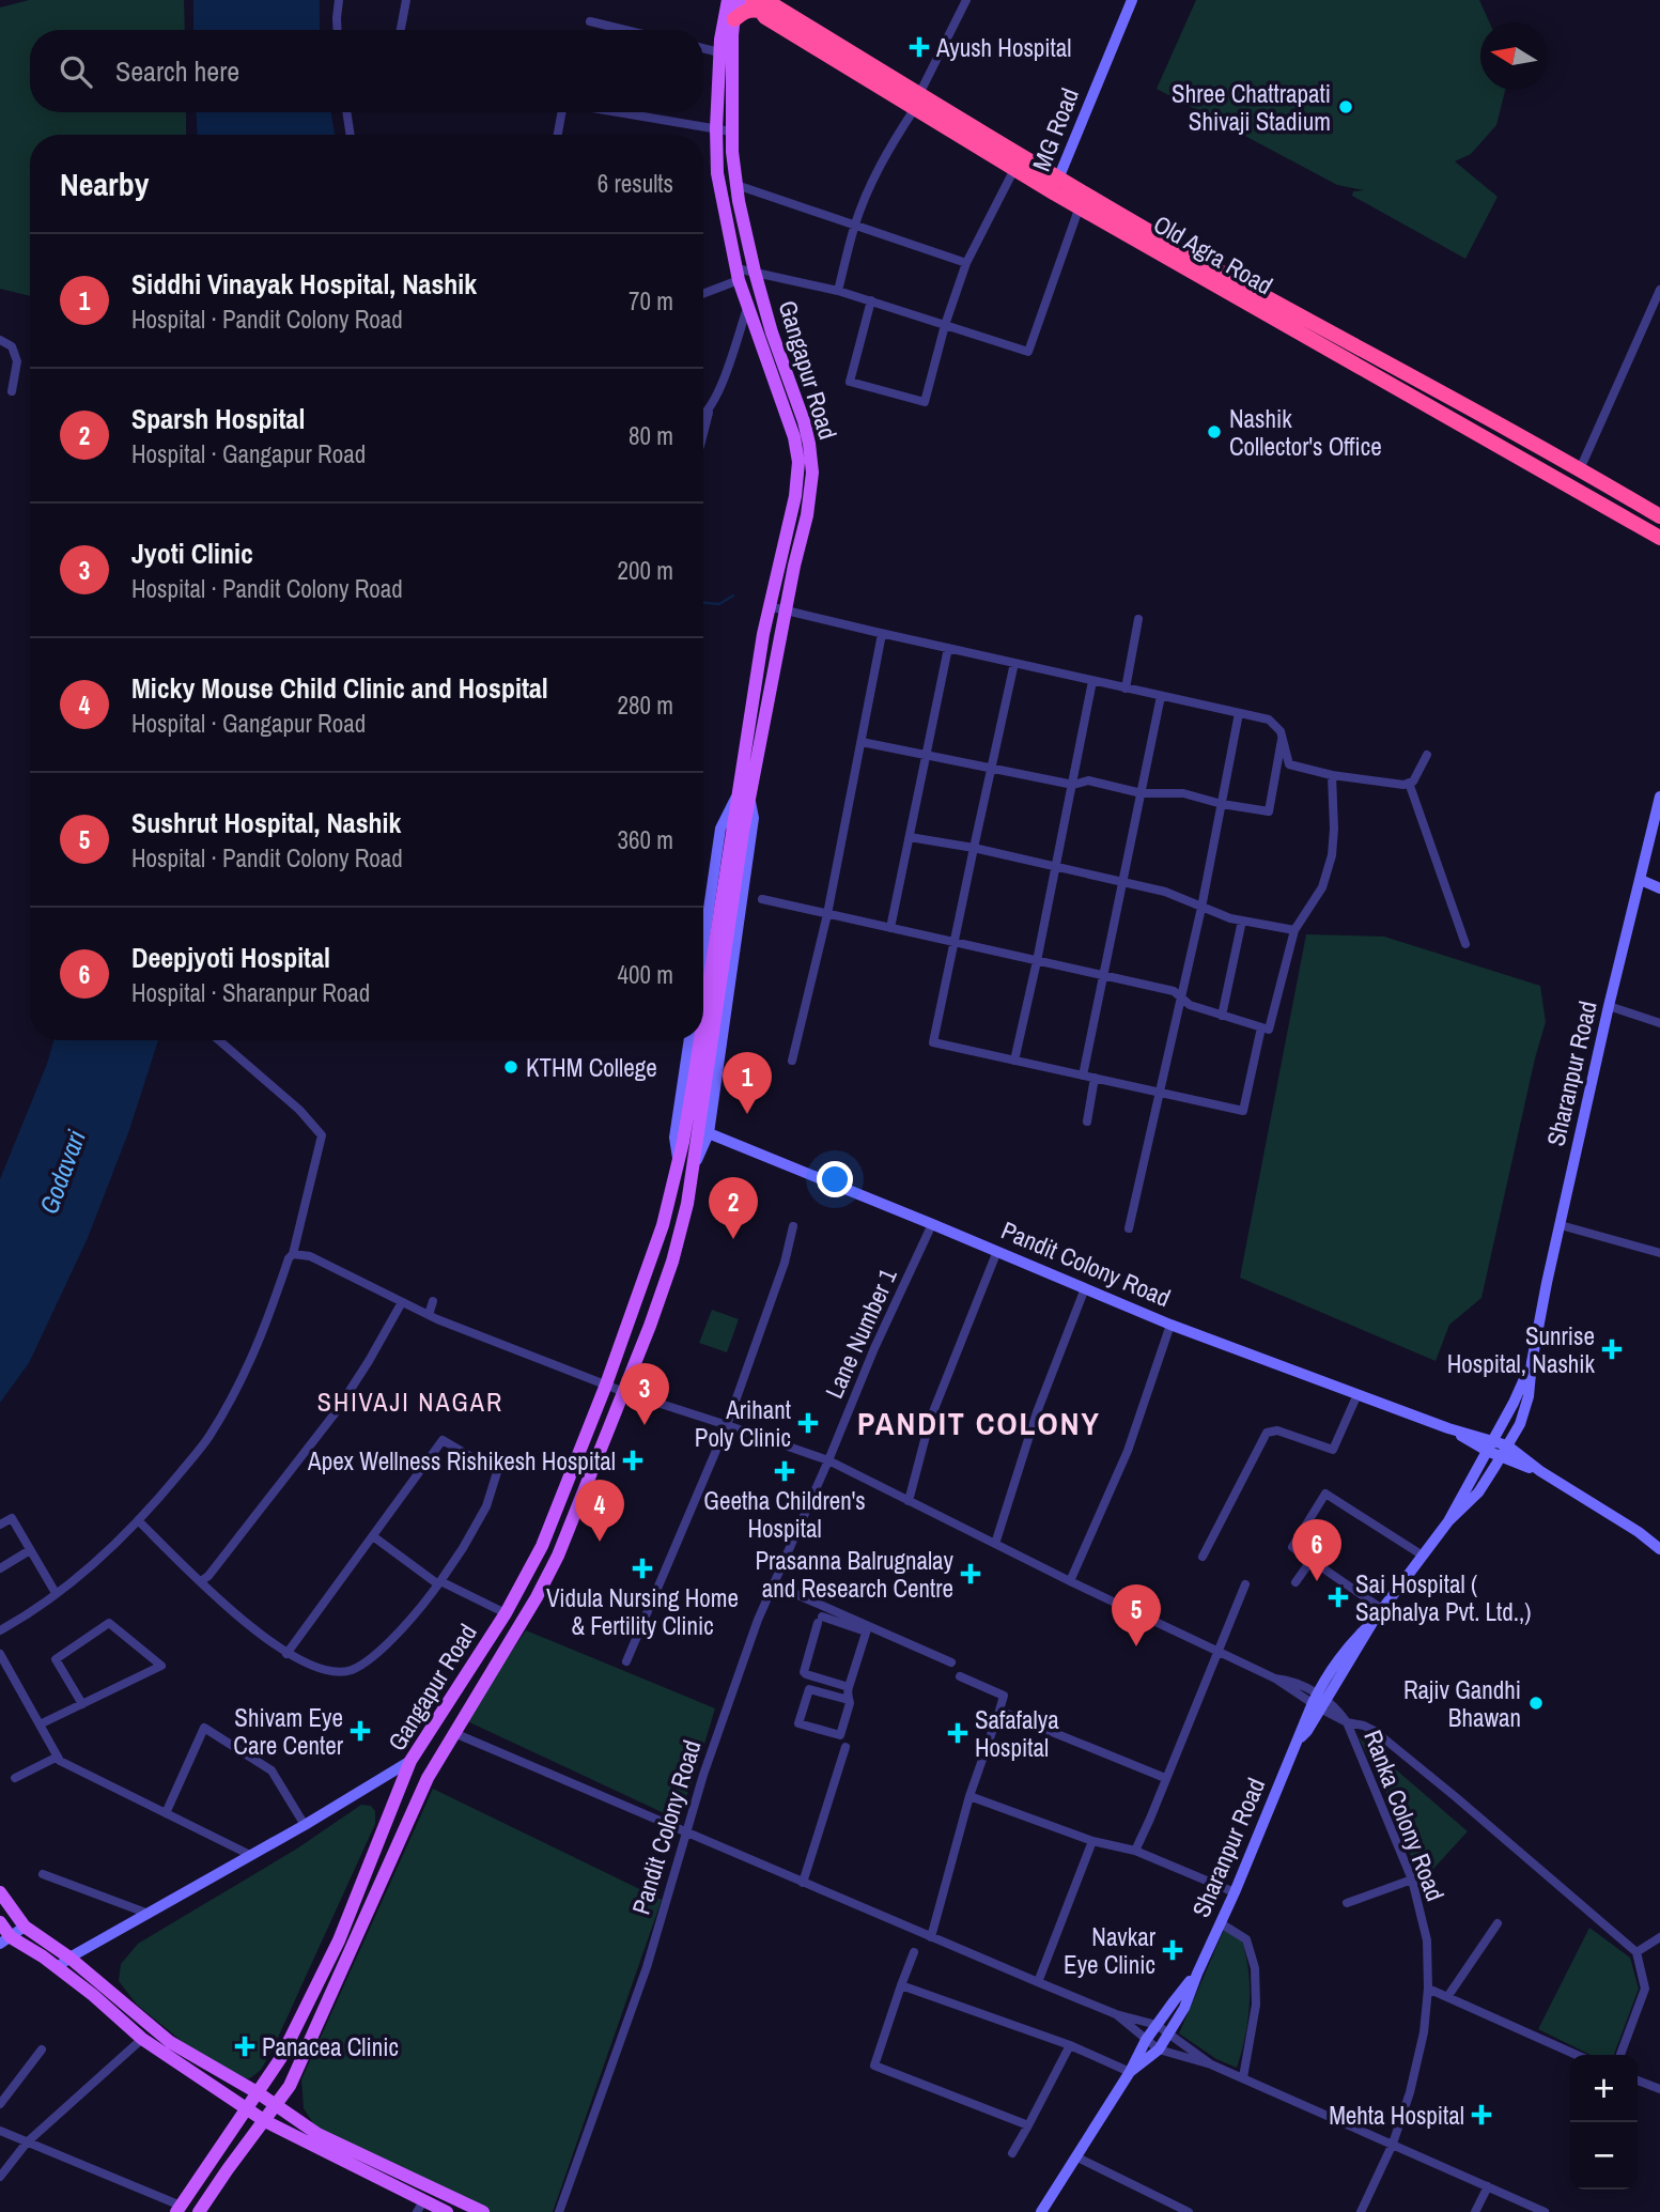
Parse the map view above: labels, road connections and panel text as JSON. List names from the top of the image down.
{
  "streets": {
    "highway": ["Old Agra Road"],
    "main road": [
      "MG Road",
      "Gangapur Road",
      "Sharanpur Road",
      "Pandit Colony Road"
    ],
    "street": ["Lane Number 1", "Ranka Colony Road"]
  },
  "crossings": [
    ["MG Road", "Old Agra Road"],
    ["Sharanpur Road", "Pandit Colony Road"],
    ["Sharanpur Road", "Ranka Colony Road"],
    ["Pandit Colony Road", "Lane Number 1"]
  ],
  "districts": ["SHIVAJI NAGAR", "PANDIT COLONY"],
  "water": ["Godavari"],
  "places": {
    "health": [
      "Ayush Hospital",
      "Sunrise Hospital, Nashik",
      "Arihant Poly Clinic",
      "Apex Wellness Rishikesh Hospital",
      "Geetha Children's Hospital",
      "Vidula Nursing Home & Fertility Clinic",
      "Prasanna Balrugnalay and Research Centre",
      "Sai Hospital ( Saphalya Pvt. Ltd.,)",
      "Shivam Eye Care Center",
      "Safafalya Hospital",
      "Navkar Eye Clinic",
      "Panacea Clinic",
      "Mehta Hospital"
    ],
    "other": [
      "Shree Chattrapati Shivaji Stadium",
      "Nashik Collector's Office",
      "KTHM College",
      "Rajiv Gandhi Bhawan"
    ]
  },
  "north": "left",
  "page": {
    "search": "Search here",
    "heading": ["Nearby", "6 results"],
    "list": [
      {
        "mark": "1",
        "name": "Siddhi Vinayak Hospital, Nashik",
        "note": "Hospital · Pandit Colony Road",
        "value": "70 m"
      },
      {
        "mark": "2",
        "name": "Sparsh Hospital",
        "note": "Hospital · Gangapur Road",
        "value": "80 m"
      },
      {
        "mark": "3",
        "name": "Jyoti Clinic",
        "note": "Hospital · Pandit Colony Road",
        "value": "200 m"
      },
      {
        "mark": "4",
        "name": "Micky Mouse Child Clinic and Hospital",
        "note": "Hospital · Gangapur Road",
        "value": "280 m"
      },
      {
        "mark": "5",
        "name": "Sushrut Hospital, Nashik",
        "note": "Hospital · Pandit Colony Road",
        "value": "360 m"
      },
      {
        "mark": "6",
        "name": "Deepjyoti Hospital",
        "note": "Hospital · Sharanpur Road",
        "value": "400 m"
      }
    ],
    "pins": [
      "1",
      "2",
      "3",
      "4",
      "6",
      "5"
    ],
    "map_buttons": ["+", "−"]
  }
}
